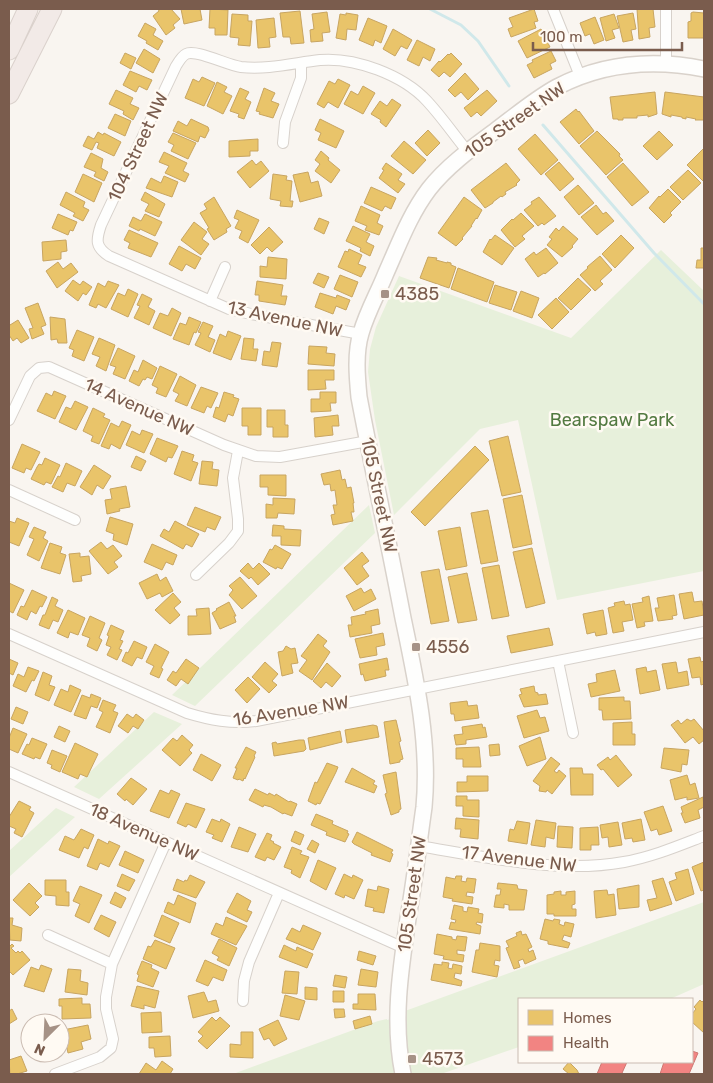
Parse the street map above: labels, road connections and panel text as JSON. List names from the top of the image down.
{
  "streets": {
    "street": [
      "105 Street NW",
      "104 Street NW",
      "13 Avenue NW",
      "14 Avenue NW",
      "16 Avenue NW",
      "18 Avenue NW",
      "17 Avenue NW"
    ]
  },
  "crossings": [
    ["105 Street NW", "13 Avenue NW"],
    ["105 Street NW", "14 Avenue NW"],
    ["105 Street NW", "16 Avenue NW"],
    ["105 Street NW", "18 Avenue NW"],
    ["105 Street NW", "17 Avenue NW"],
    ["104 Street NW", "13 Avenue NW"]
  ],
  "parks": ["Bearspaw Park"],
  "places": {
    "transit": ["4385", "4556", "4573"]
  },
  "legend": ["Homes", "Health"],
  "scale_bar": "100 m",
  "north": "bottom left"
}
